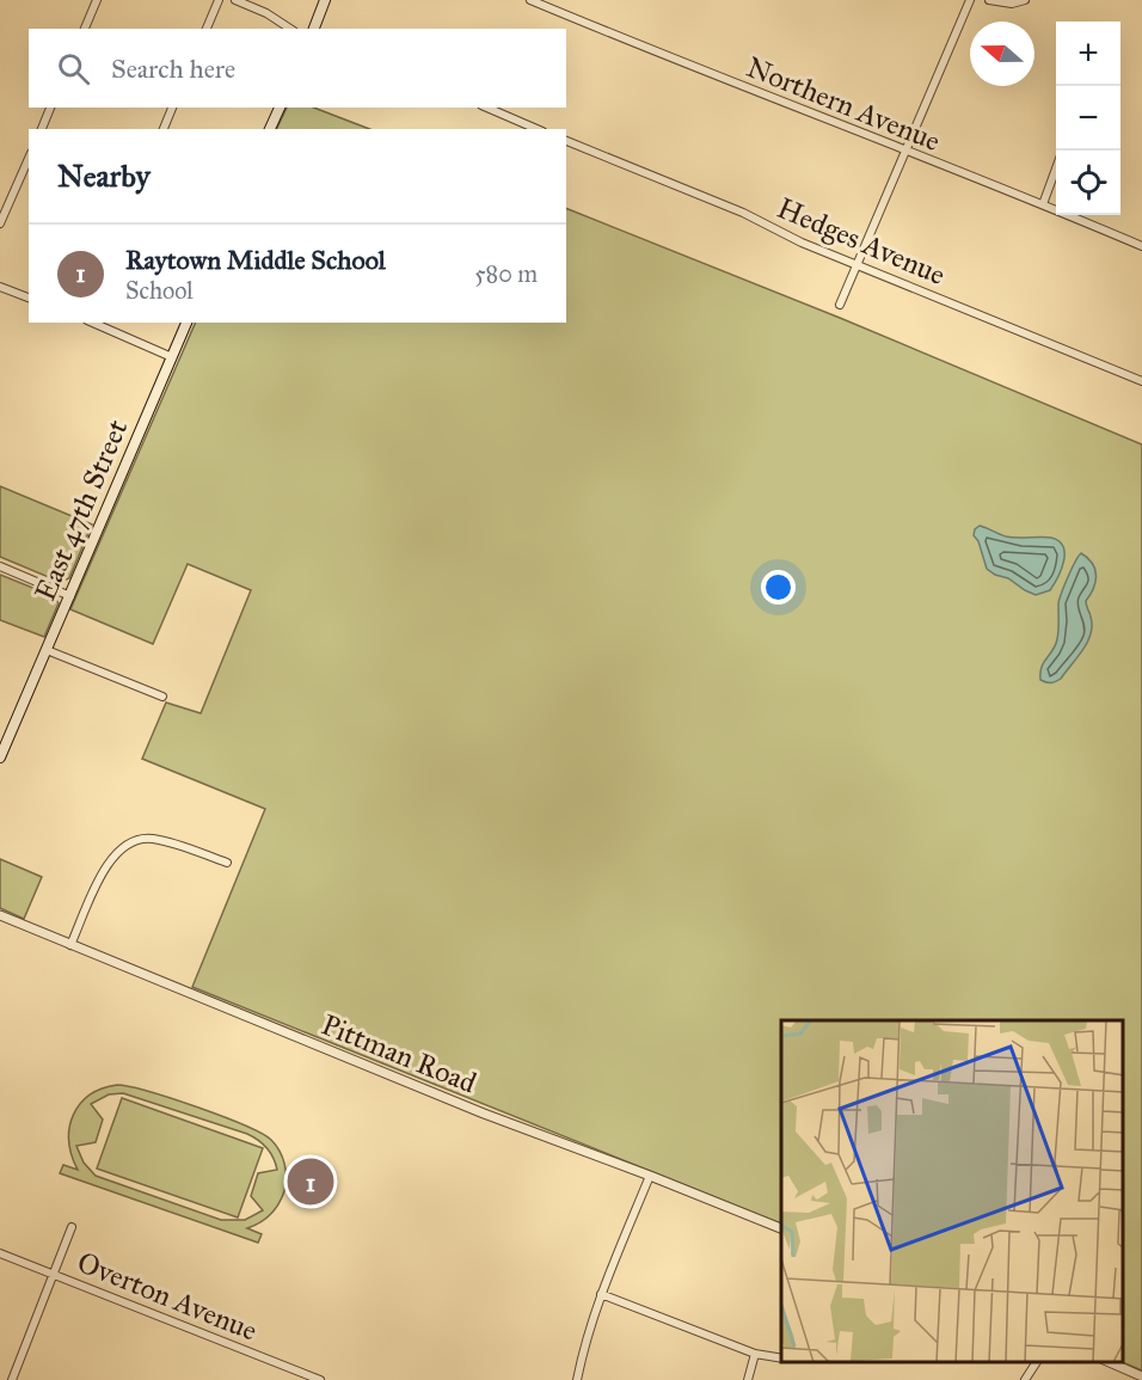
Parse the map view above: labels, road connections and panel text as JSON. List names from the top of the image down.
{
  "streets": {
    "main road": ["East 47th Street"],
    "street": [
      "Northern Avenue",
      "Hedges Avenue",
      "Pittman Road",
      "Overton Avenue"
    ]
  },
  "north": "left",
  "page": {
    "map_buttons": ["+", "−"],
    "search": "Search here",
    "heading": "Nearby",
    "list": [
      {
        "mark": "1",
        "name": "Raytown Middle School",
        "note": "School",
        "value": "580 m"
      }
    ],
    "pins": "1"
  }
}
